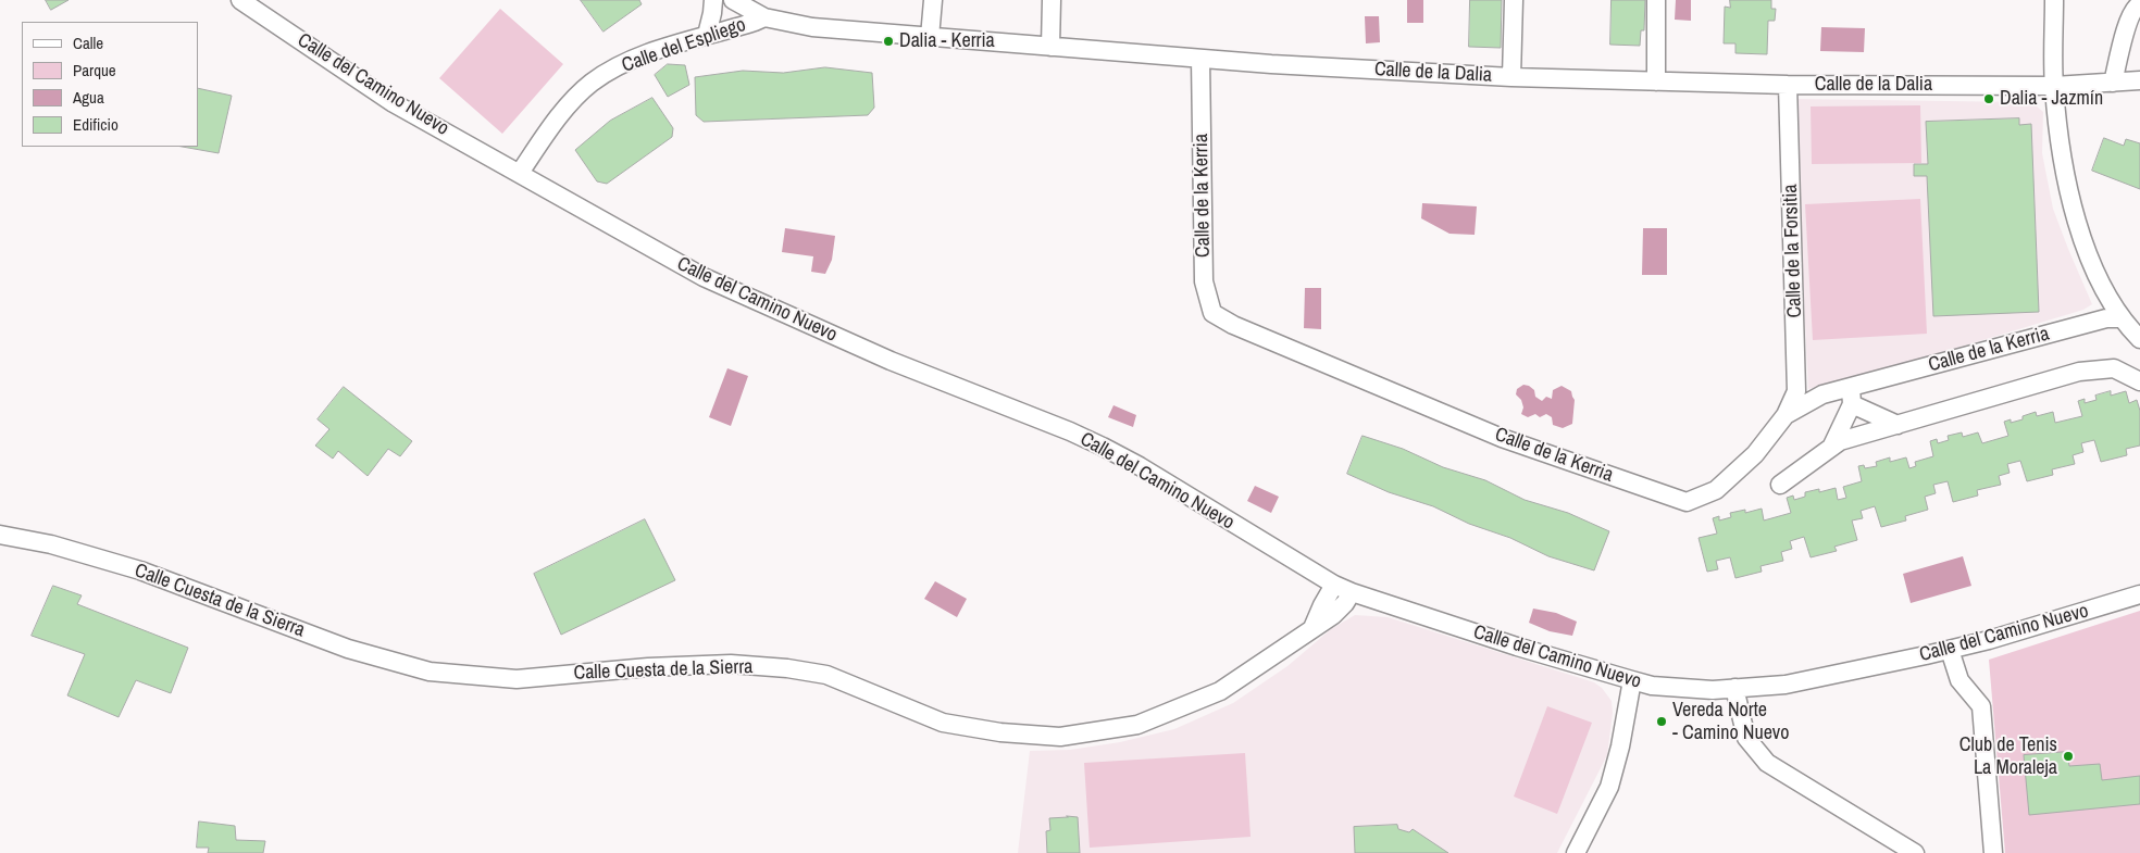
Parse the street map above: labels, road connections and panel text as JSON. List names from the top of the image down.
{
  "streets": {
    "street": [
      "Calle del Espliego",
      "Calle de la Dalia",
      "Calle del Camino Nuevo",
      "Calle de la Kerria",
      "Calle de la Forsitia",
      "Calle Cuesta de la Sierra"
    ]
  },
  "crossings": [
    ["Calle del Espliego", "Calle de la Dalia"],
    ["Calle del Espliego", "Calle del Camino Nuevo"],
    ["Calle de la Dalia", "Calle de la Kerria"],
    ["Calle de la Dalia", "Calle de la Forsitia"],
    ["Calle del Camino Nuevo", "Calle Cuesta de la Sierra"],
    ["Calle de la Kerria", "Calle de la Forsitia"]
  ],
  "places": [
    "Dalia - Kerria",
    "Dalia - Jazmín",
    "Vereda Norte - Camino Nuevo",
    "Club de Tenis La Moraleja"
  ],
  "legend": [
    "Calle",
    "Parque",
    "Agua",
    "Edificio"
  ]
}
